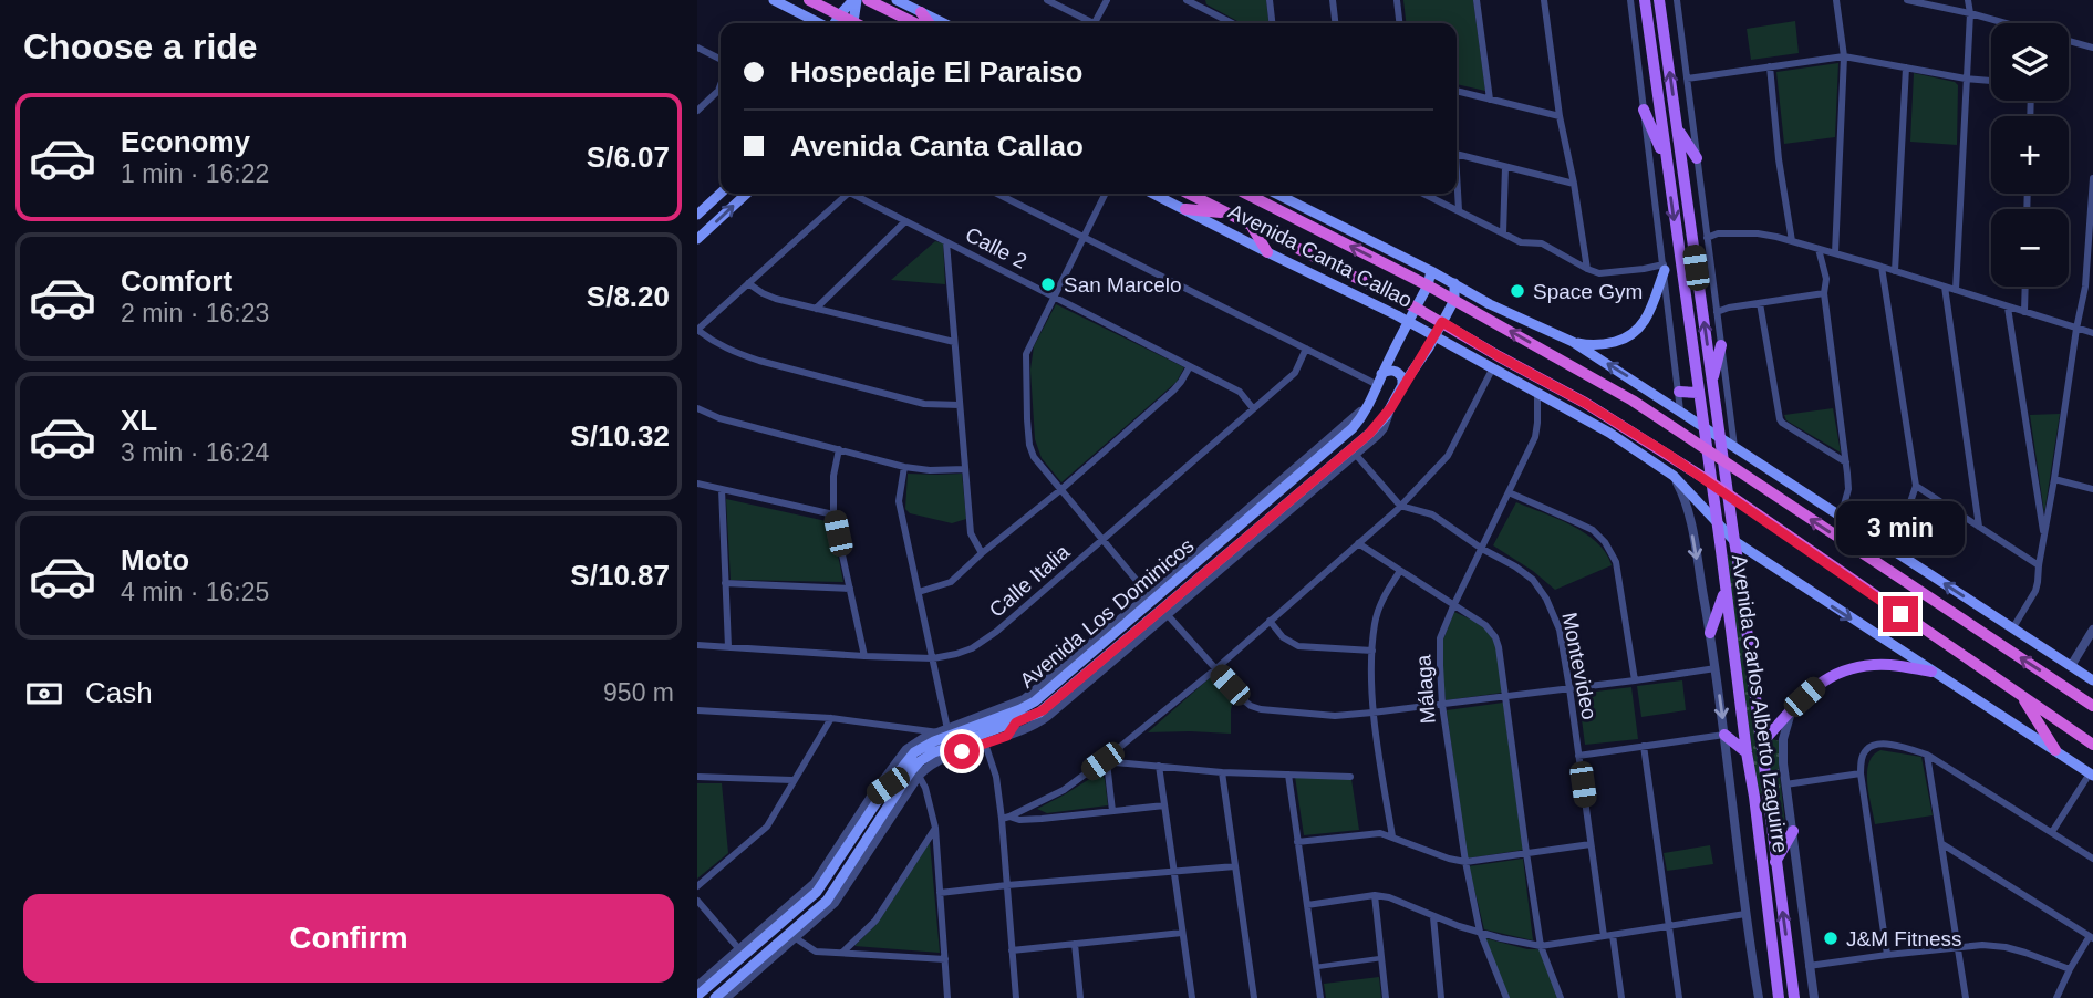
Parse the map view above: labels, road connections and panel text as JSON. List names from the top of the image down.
{
  "streets": {
    "highway": ["Avenida Canta Callao"],
    "main road": ["Avenida Los Dominicos", "Avenida Carlos Alberto Izaguirre"],
    "street": [
      "Calle 2",
      "Calle Italia",
      "Montevideo",
      "Málaga"
    ]
  },
  "crossings": [
    ["Calle 2", "Calle Italia"],
    ["Avenida Canta Callao", "Avenida Los Dominicos"],
    ["Avenida Canta Callao", "Málaga"],
    ["Avenida Canta Callao", "Avenida Carlos Alberto Izaguirre"],
    ["Montevideo", "Málaga"]
  ],
  "places": ["San Marcelo", "Space Gym", "J&M Fitness"],
  "page": {
    "heading": "Choose a ride",
    "map_buttons": ["+", "−"],
    "banner": ["Hospedaje El Paraiso", "Avenida Canta Callao"],
    "list": [
      {
        "name": "Economy",
        "note": "1 min · 16:22",
        "value": "S/6.07"
      },
      {
        "name": "Comfort",
        "note": "2 min · 16:23",
        "value": "S/8.20"
      },
      {
        "name": "XL",
        "note": "3 min · 16:24",
        "value": "S/10.32"
      },
      {
        "name": "Moto",
        "note": "4 min · 16:25",
        "value": "S/10.87"
      }
    ],
    "bubble": "3 min",
    "pay": ["Cash", "950 m"],
    "buttons": "Confirm"
  }
}
